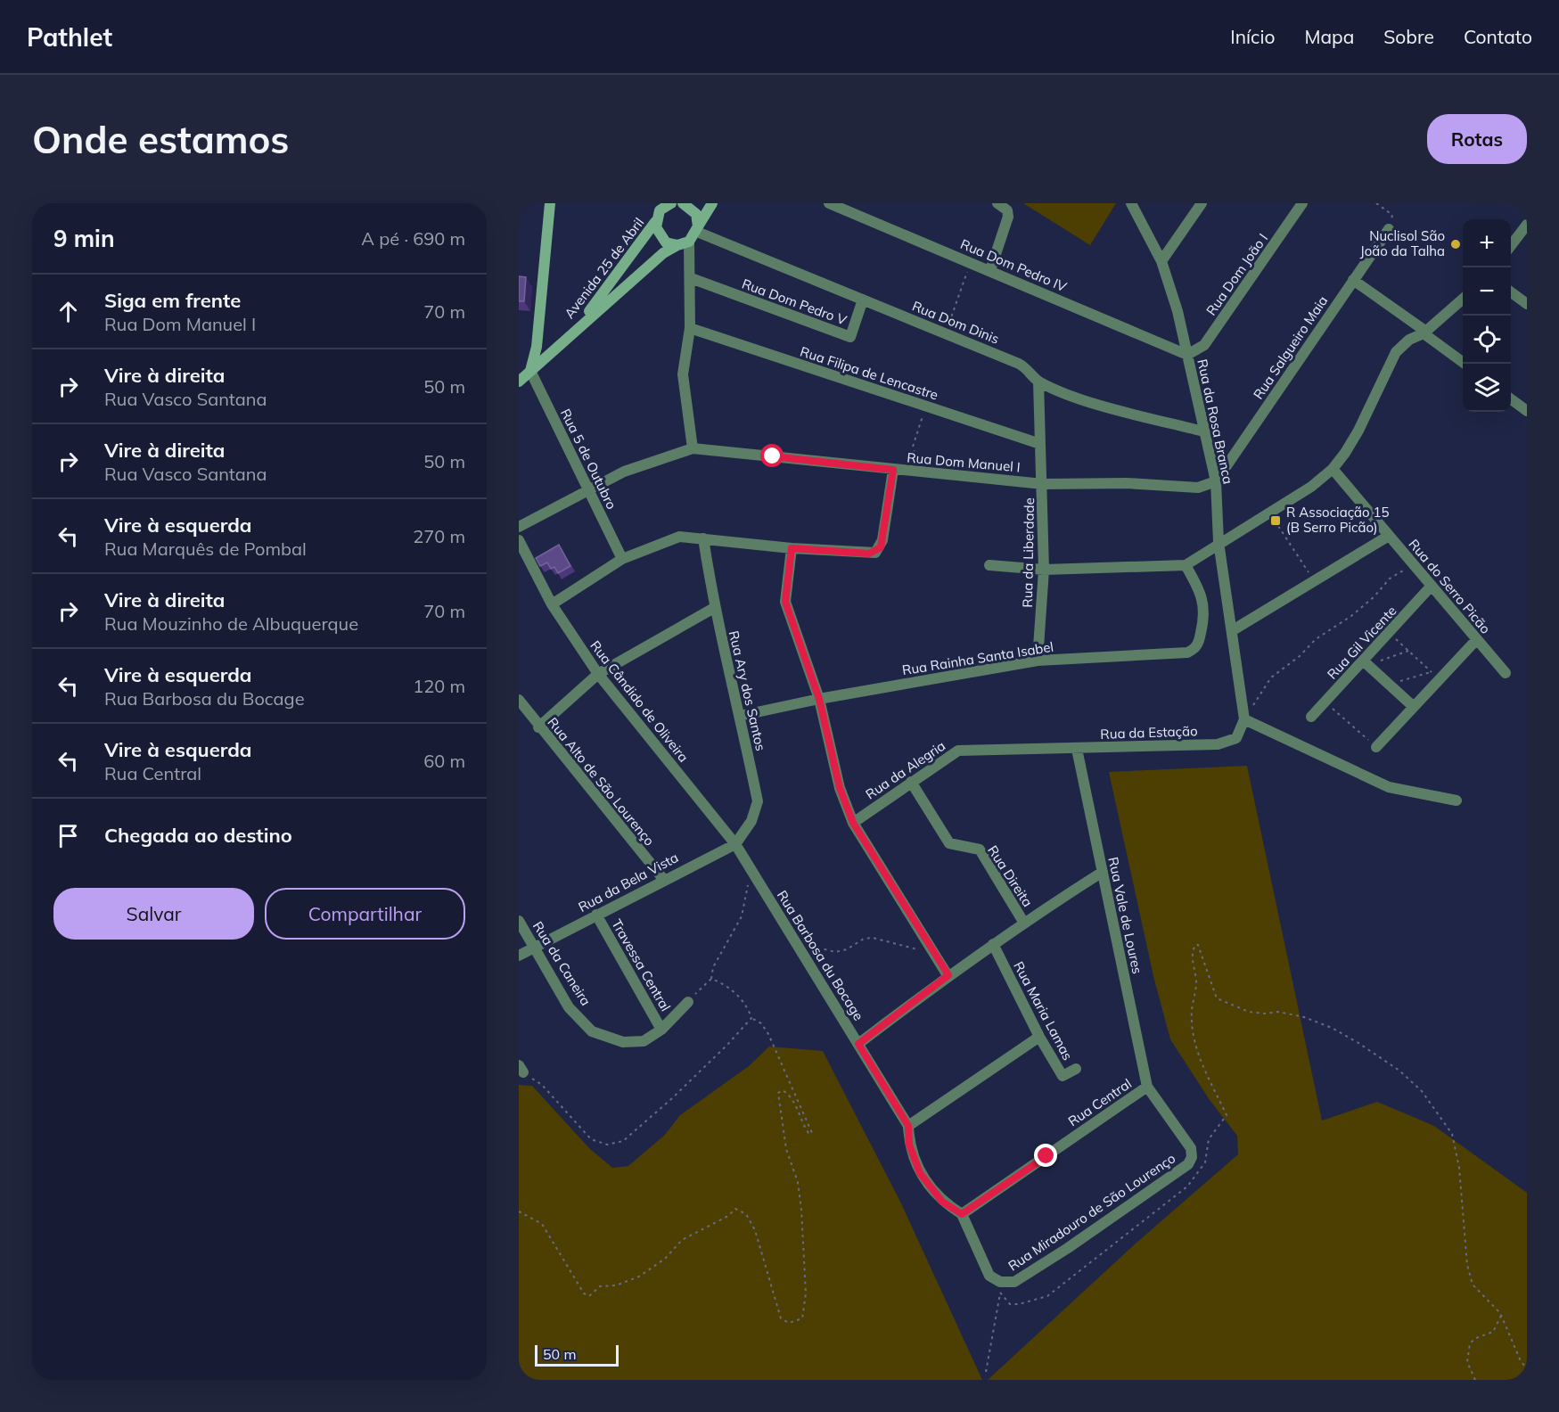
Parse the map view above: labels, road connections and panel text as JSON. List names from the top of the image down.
{
  "streets": {
    "street": [
      "Rua Dom Pedro IV",
      "Avenida 25 de Abril",
      "Rua Dom João I",
      "Rua Dom Pedro V",
      "Rua Dom Dinis",
      "Rua Salgueiro Maia",
      "Rua Filipa de Lencastre",
      "Rua da Rosa Branca",
      "Rua 5 de Outubro",
      "Rua Dom Manuel I",
      "Rua da Liberdade",
      "Rua do Serro Picão",
      "Rua Gil Vicente",
      "Rua Rainha Santa Isabel",
      "Rua Ary dos Santos",
      "Rua Cândido de Oliveira",
      "Rua da Estação",
      "Rua da Alegria",
      "Rua Alto de São Lourenço",
      "Rua Direita",
      "Rua da Bela Vista",
      "Rua Vale de Loures",
      "Rua Barbosa du Bocage",
      "Rua da Caneira",
      "Travessa Central",
      "Rua Maria Lamas",
      "Rua Central",
      "Rua Miradouro de São Lourenço"
    ]
  },
  "crossings": [
    ["Rua Dom Pedro IV", "Rua Dom João I"],
    ["Rua Dom Pedro IV", "Rua da Rosa Branca"],
    ["Avenida 25 de Abril", "Rua 5 de Outubro"],
    ["Rua Dom João I", "Rua da Rosa Branca"],
    ["Rua Dom Pedro V", "Rua Dom Dinis"],
    ["Rua Dom Dinis", "Rua da Rosa Branca"],
    ["Rua Dom Dinis", "Rua da Liberdade"],
    ["Rua Salgueiro Maia", "Rua da Rosa Branca"],
    ["Rua Salgueiro Maia", "Rua Dom Manuel I"],
    ["Rua Filipa de Lencastre", "Rua da Liberdade"],
    ["Rua da Rosa Branca", "Rua Dom Manuel I"],
    ["Rua da Rosa Branca", "Rua da Estação"],
    ["Rua 5 de Outubro", "Rua Dom Manuel I"],
    ["Rua Dom Manuel I", "Rua da Liberdade"],
    ["Rua da Liberdade", "Rua Rainha Santa Isabel"],
    ["Rua do Serro Picão", "Rua Gil Vicente"],
    ["Rua Rainha Santa Isabel", "Rua Ary dos Santos"],
    ["Rua Ary dos Santos", "Rua Cândido de Oliveira"],
    ["Rua Ary dos Santos", "Rua da Bela Vista"],
    ["Rua Ary dos Santos", "Rua Barbosa du Bocage"],
    ["Rua Cândido de Oliveira", "Rua da Bela Vista"],
    ["Rua Cândido de Oliveira", "Rua Barbosa du Bocage"],
    ["Rua da Estação", "Rua da Alegria"],
    ["Rua da Estação", "Rua Vale de Loures"],
    ["Rua da Alegria", "Rua Direita"],
    ["Rua Alto de São Lourenço", "Rua da Bela Vista"],
    ["Rua da Bela Vista", "Rua Barbosa du Bocage"],
    ["Rua da Bela Vista", "Rua da Caneira"],
    ["Rua da Bela Vista", "Travessa Central"],
    ["Rua Vale de Loures", "Rua Central"],
    ["Rua Vale de Loures", "Rua Miradouro de São Lourenço"],
    ["Rua Barbosa du Bocage", "Rua Central"],
    ["Rua Barbosa du Bocage", "Rua Miradouro de São Lourenço"],
    ["Rua da Caneira", "Travessa Central"],
    ["Rua Central", "Rua Miradouro de São Lourenço"]
  ],
  "places": {
    "other": ["Nuclisol São João da Talha"],
    "transit": ["R Associação 15 (B Serro Picão)"]
  },
  "scale_bar": "50 m",
  "page": {
    "header": "Pathlet",
    "nav": [
      "Início",
      "Mapa",
      "Sobre",
      "Contato"
    ],
    "buttons": [
      "Rotas",
      ["Salvar", "Compartilhar"]
    ],
    "title": "Onde estamos",
    "heading": ["9 min", "A pé · 690 m"],
    "map_buttons": ["+", "−"],
    "list": [
      ["Siga em frente", "Rua Dom Manuel I", "70 m"],
      ["Vire à direita", "Rua Vasco Santana", "50 m"],
      ["Vire à direita", "Rua Vasco Santana", "50 m"],
      ["Vire à esquerda", "Rua Marquês de Pombal", "270 m"],
      ["Vire à direita", "Rua Mouzinho de Albuquerque", "70 m"],
      ["Vire à esquerda", "Rua Barbosa du Bocage", "120 m"],
      ["Vire à esquerda", "Rua Central", "60 m"],
      "Chegada ao destino"
    ],
    "scale": "50 m"
  }
}
